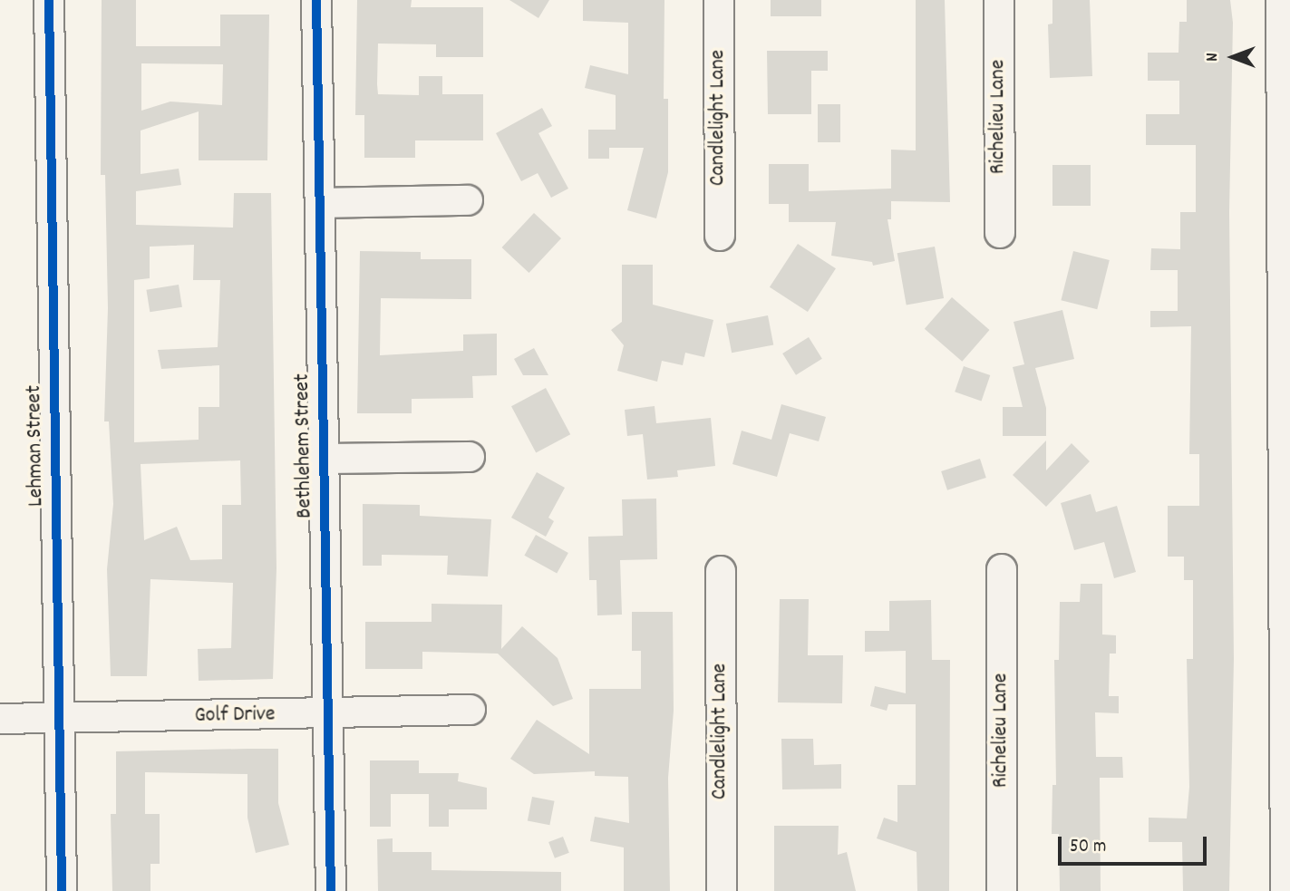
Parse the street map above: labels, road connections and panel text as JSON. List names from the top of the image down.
{
  "streets": {
    "street": [
      "Richelieu Lane",
      "Candlelight Lane",
      "Lehman Street",
      "Bethlehem Street",
      "Golf Drive"
    ]
  },
  "crossings": [
    ["Lehman Street", "Golf Drive"],
    ["Bethlehem Street", "Golf Drive"]
  ],
  "scale_bar": "50 m",
  "north": "left"
}
